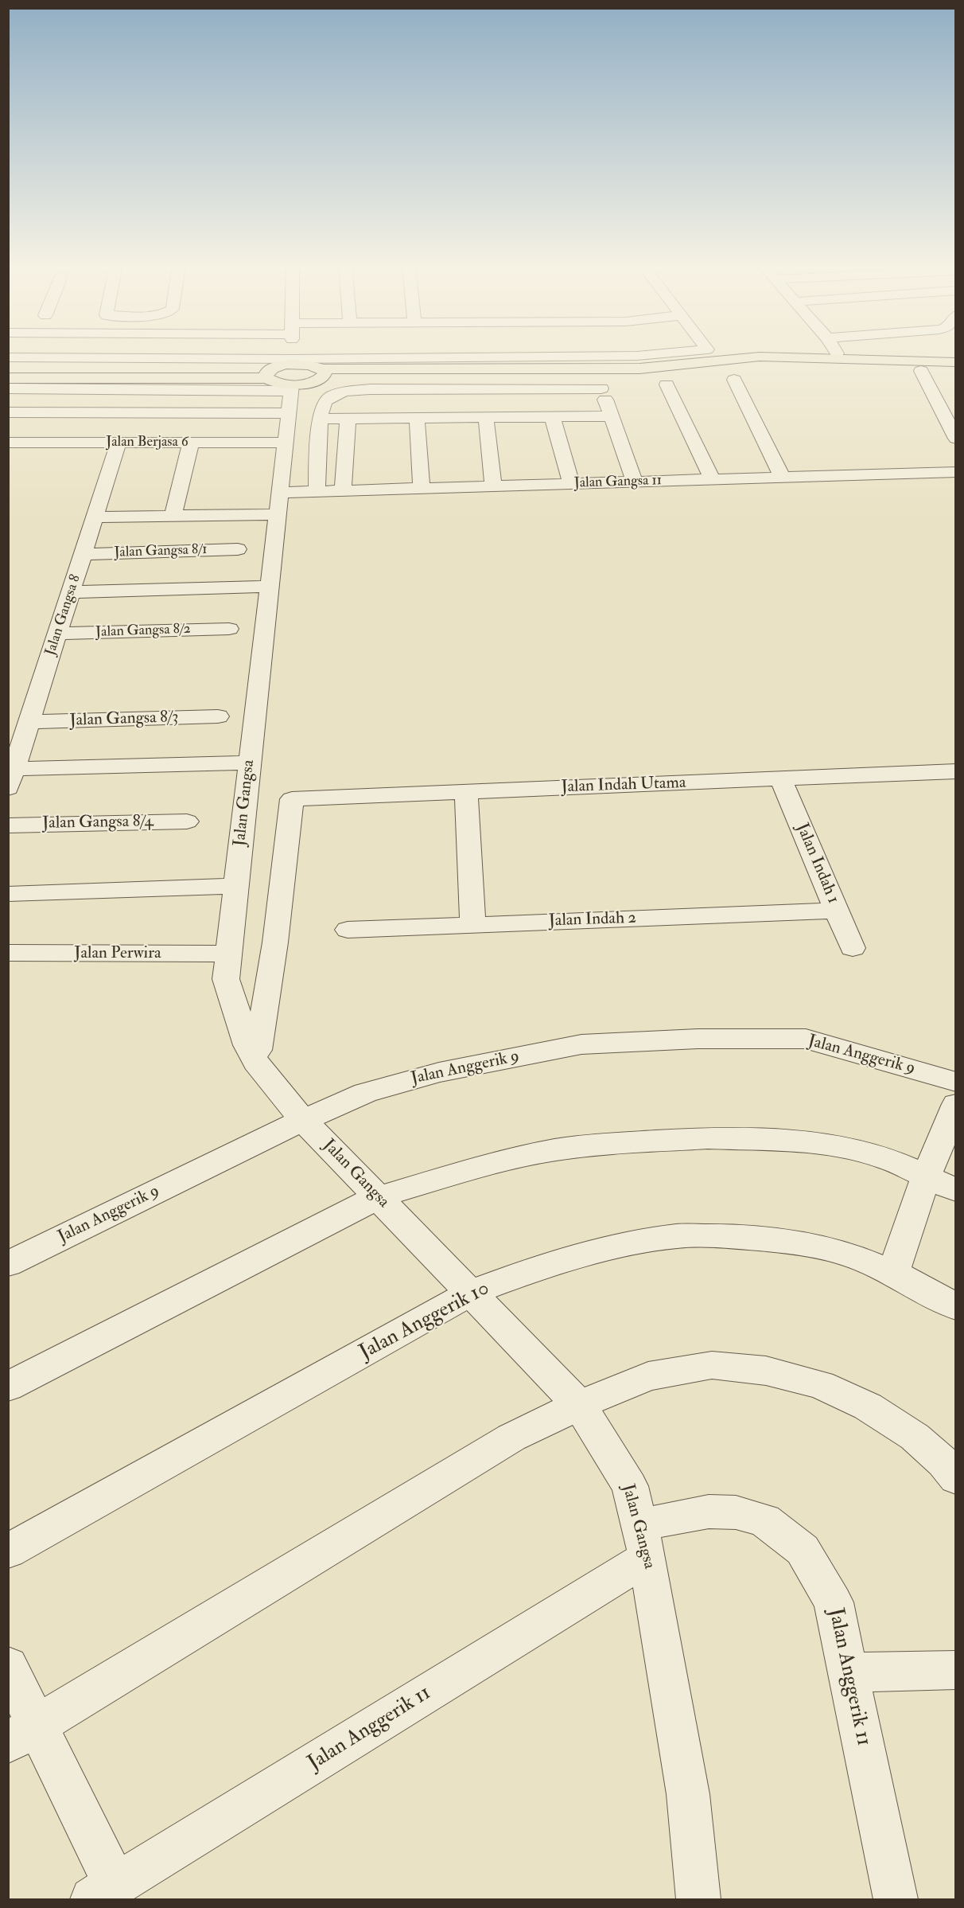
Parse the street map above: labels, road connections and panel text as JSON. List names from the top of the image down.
{
  "streets": {
    "street": [
      "Jalan Berjasa 6",
      "Jalan Gangsa 11",
      "Jalan Gangsa 8/1",
      "Jalan Gangsa 8",
      "Jalan Gangsa 8/2",
      "Jalan Gangsa 8/3",
      "Jalan Indah Utama",
      "Jalan Gangsa",
      "Jalan Gangsa 8/4",
      "Jalan Indah 1",
      "Jalan Indah 2",
      "Jalan Perwira",
      "Jalan Anggerik 9",
      "Jalan Anggerik 10",
      "Jalan Anggerik 11"
    ]
  },
  "crossings": [
    ["Jalan Berjasa 6", "Jalan Gangsa 8"],
    ["Jalan Berjasa 6", "Jalan Gangsa"],
    ["Jalan Gangsa 11", "Jalan Gangsa"],
    ["Jalan Gangsa 8/1", "Jalan Gangsa 8"],
    ["Jalan Gangsa 8", "Jalan Gangsa 8/2"],
    ["Jalan Gangsa 8", "Jalan Gangsa 8/3"],
    ["Jalan Indah Utama", "Jalan Gangsa"],
    ["Jalan Indah Utama", "Jalan Indah 1"],
    ["Jalan Gangsa", "Jalan Perwira"],
    ["Jalan Gangsa", "Jalan Anggerik 9"],
    ["Jalan Gangsa", "Jalan Anggerik 10"],
    ["Jalan Gangsa", "Jalan Anggerik 11"],
    ["Jalan Indah 1", "Jalan Indah 2"]
  ]
}
